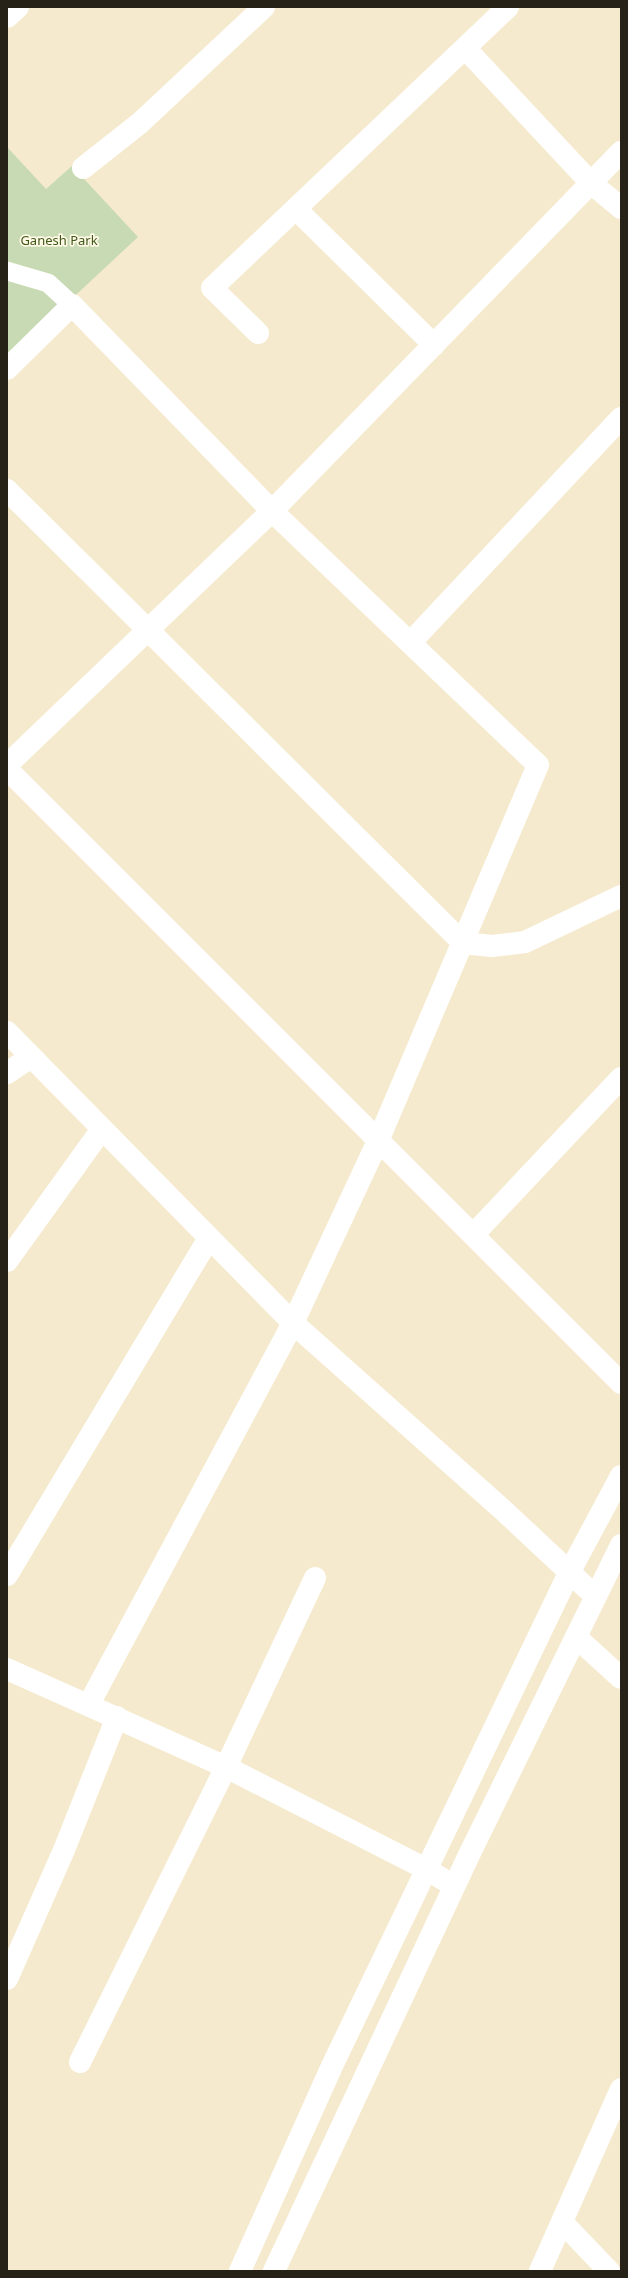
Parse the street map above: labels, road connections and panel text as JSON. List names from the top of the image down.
{
  "parks": ["Ganesh Park"]
}
